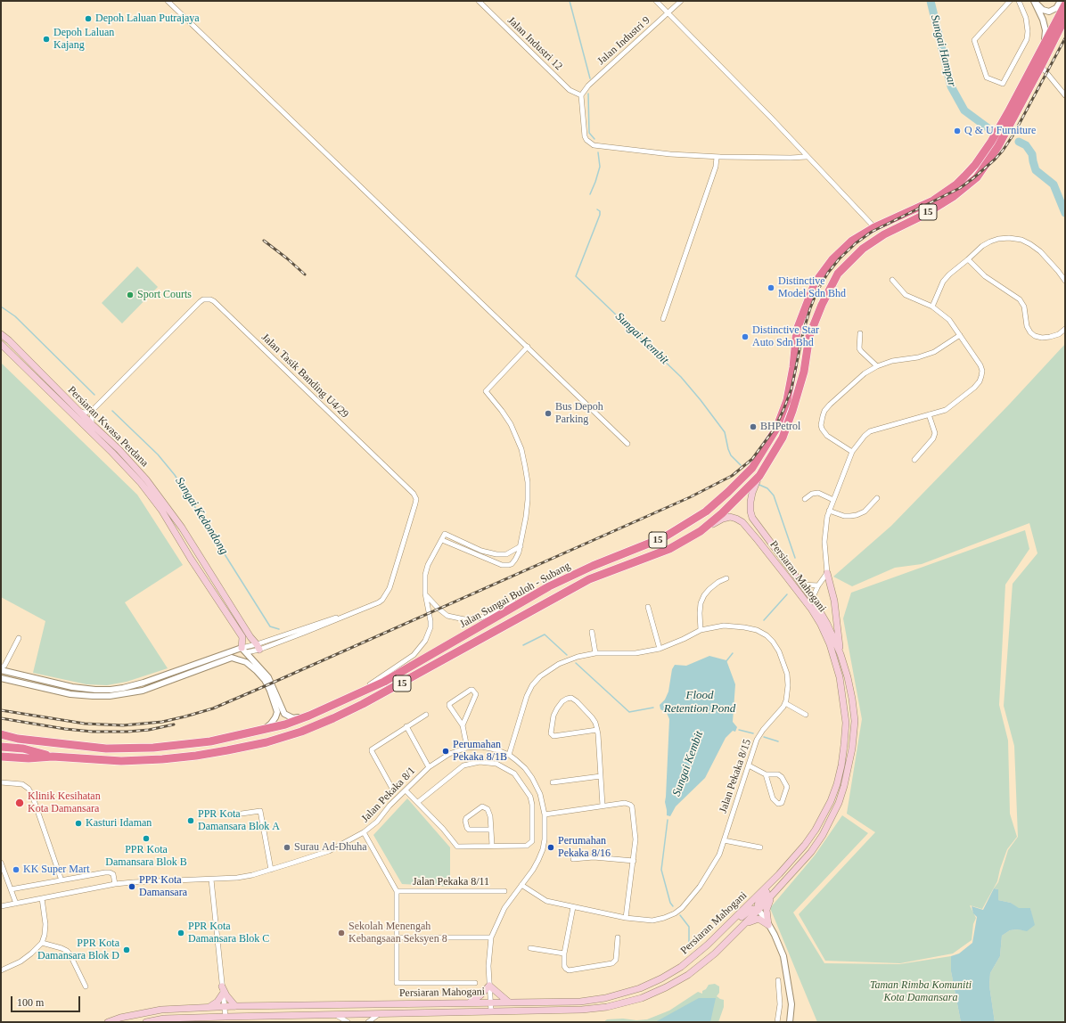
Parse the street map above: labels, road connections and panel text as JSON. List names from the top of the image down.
{
  "streets": {
    "highway": ["15", "Jalan Sungai Buloh - Subang"],
    "main road": ["Persiaran Kwasa Perdana", "Persiaran Mahogani"],
    "street": [
      "Jalan Industri 9",
      "Jalan Industri 12",
      "Jalan Tasik Banding U4/29",
      "Jalan Pekaka 8/15",
      "Jalan Pekaka 8/1",
      "Jalan Pekaka 8/11"
    ]
  },
  "crossings": [
    ["Jalan Industri 9", "Jalan Industri 12"],
    ["Jalan Tasik Banding U4/29", "Persiaran Kwasa Perdana"],
    ["Persiaran Mahogani", "Jalan Sungai Buloh - Subang"],
    ["Persiaran Mahogani", "Jalan Pekaka 8/1"],
    ["Jalan Pekaka 8/15", "Jalan Pekaka 8/1"]
  ],
  "water": [
    "Sungai Hampar",
    "Sungai Kembit",
    "Sungai Kedondong",
    "Flood Retention Pond"
  ],
  "parks": ["Taman Rimba Komuniti Kota Damansara"],
  "places": [
    "Depoh Laluan Putrajaya",
    "Depoh Laluan Kajang",
    "Q & U Furniture",
    "Distinctive Model Sdn Bhd",
    "Sport Courts",
    "Distinctive Star Auto Sdn Bhd",
    "Bus Depoh Parking",
    "BHPetrol",
    "Perumahan Pekaka 8/1B",
    "Klinik Kesihatan Kota Damansara",
    "PPR Kota Damansara Blok A",
    "Kasturi Idaman",
    "PPR Kota Damansara Blok B",
    "Surau Ad-Dhuha",
    "Perumahan Pekaka 8/16",
    "KK Super Mart",
    "PPR Kota Damansara",
    "PPR Kota Damansara Blok C",
    "Sekolah Menengah Kebangsaan Seksyen 8",
    "PPR Kota Damansara Blok D"
  ],
  "scale_bar": "100 m"
}
